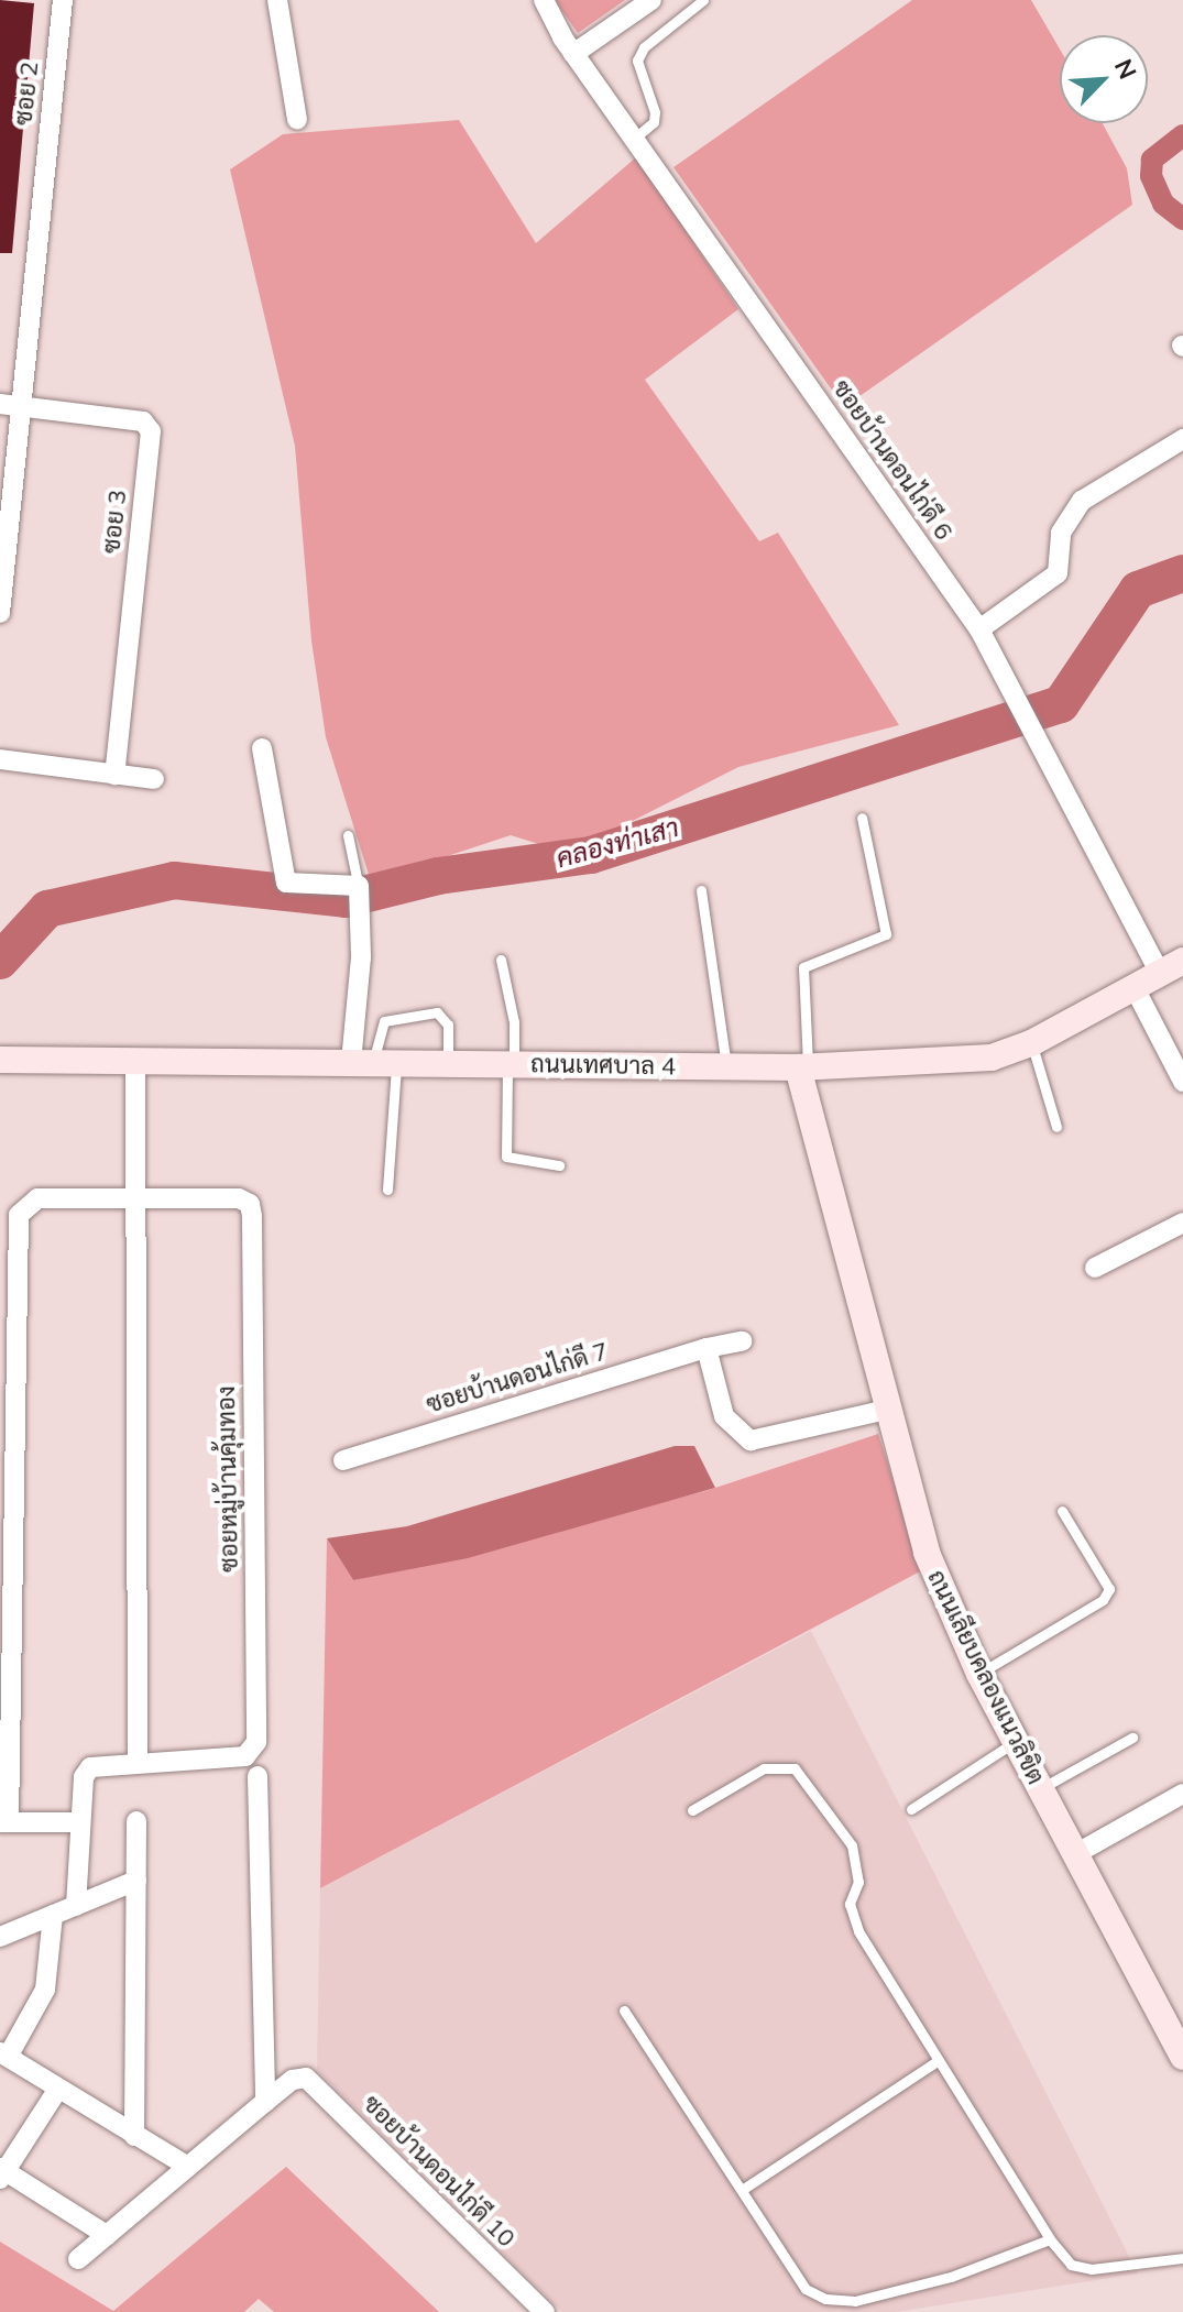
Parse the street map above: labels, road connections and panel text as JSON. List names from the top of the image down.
{
  "streets": {
    "street": [
      "ซอย 2",
      "ซอยบ้านดอนไก่ดี 6",
      "ซอย 3",
      "ถนนเทศบาล 4",
      "ซอยบ้านดอนไก่ดี 7",
      "ซอยหมู่บ้านคุ้มทอง",
      "ถนนเลียบคลองแนวลิขิต",
      "ซอยบ้านดอนไก่ดี 10"
    ]
  },
  "crossings": [
    ["ซอย 2", "ซอย 3"],
    ["ซอยบ้านดอนไก่ดี 6", "ถนนเทศบาล 4"],
    ["ถนนเทศบาล 4", "ถนนเลียบคลองแนวลิขิต"]
  ],
  "water": ["คลองท่าเสา"],
  "north": "top right"
}
